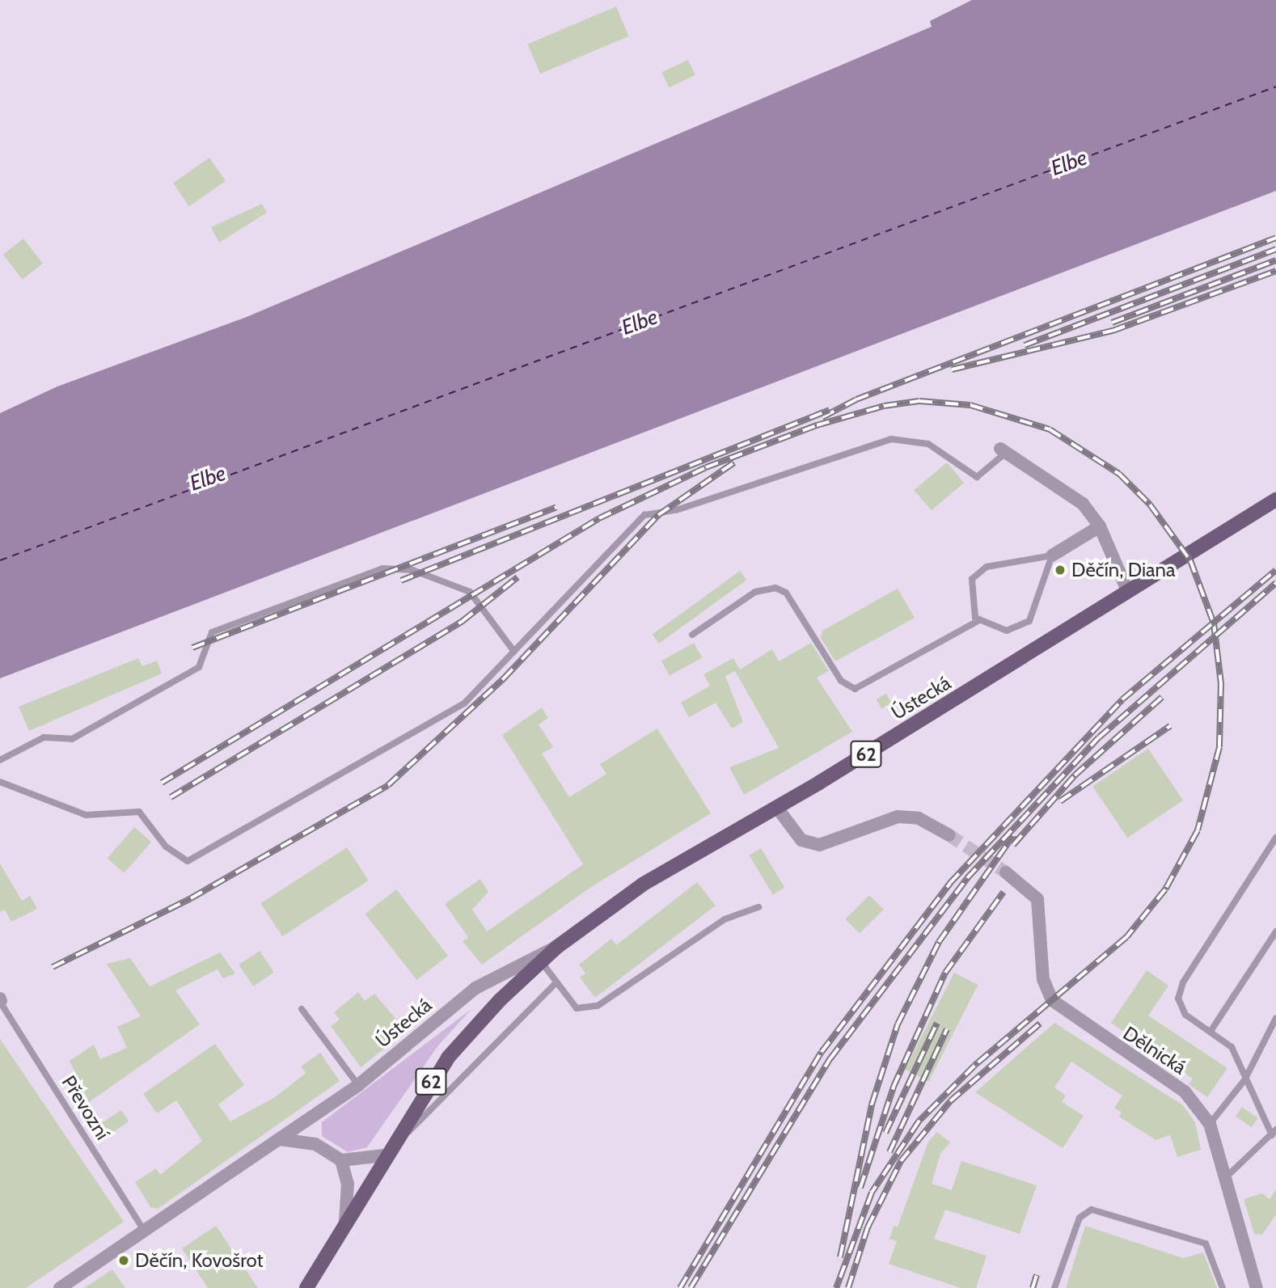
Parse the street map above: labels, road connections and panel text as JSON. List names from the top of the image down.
{
  "streets": {
    "main road": ["Ústecká", "62"],
    "street": ["Dělnická"],
    "lane": ["Převozní"]
  },
  "crossings": [
    ["Ústecká", "62"],
    ["Ústecká", "Převozní"]
  ],
  "water": ["Elbe"],
  "places": ["Děčín, Diana", "Děčín, Kovošrot"]
}
